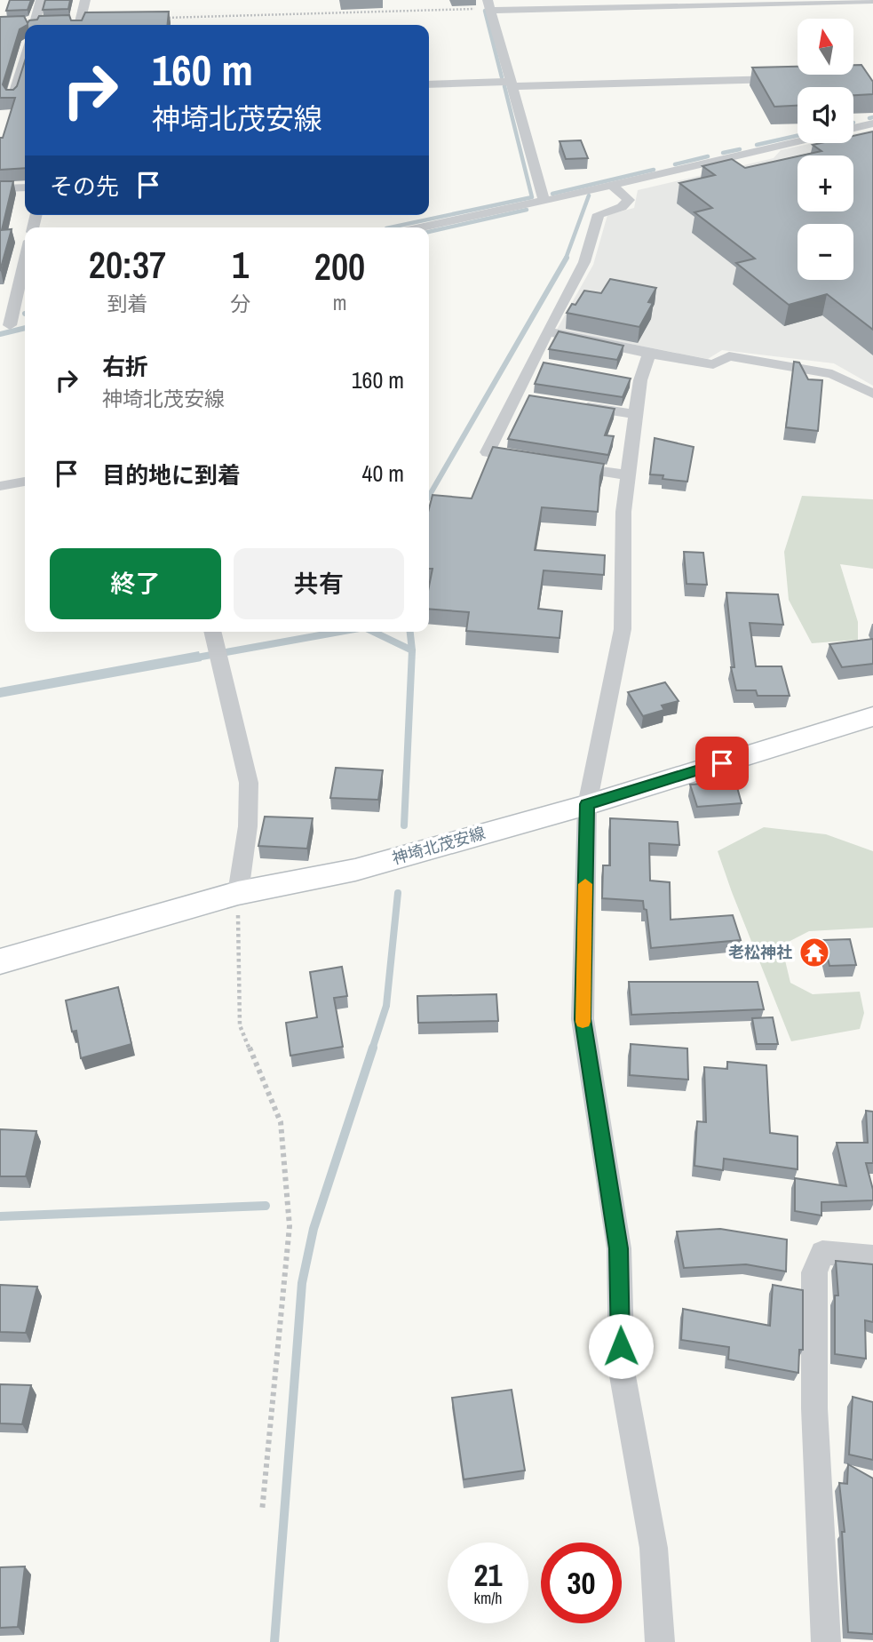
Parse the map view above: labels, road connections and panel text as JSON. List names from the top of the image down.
{
  "streets": {
    "main road": ["神埼北茂安線"]
  },
  "places": {
    "temple": ["老松神社"]
  },
  "north": "top",
  "page": {
    "map_buttons": ["+", "−"],
    "turn": ["160 m", "神埼北茂安線"],
    "then": "その先",
    "eta": [
      "20:37",
      "到着",
      "1",
      "分",
      "200",
      "m"
    ],
    "list": [
      {
        "name": "右折",
        "note": "神埼北茂安線",
        "value": "160 m"
      },
      {
        "name": "目的地に到着",
        "value": "40 m"
      }
    ],
    "buttons": ["終了", "共有"],
    "speed": "21 km/h",
    "limit": "30"
  }
}
